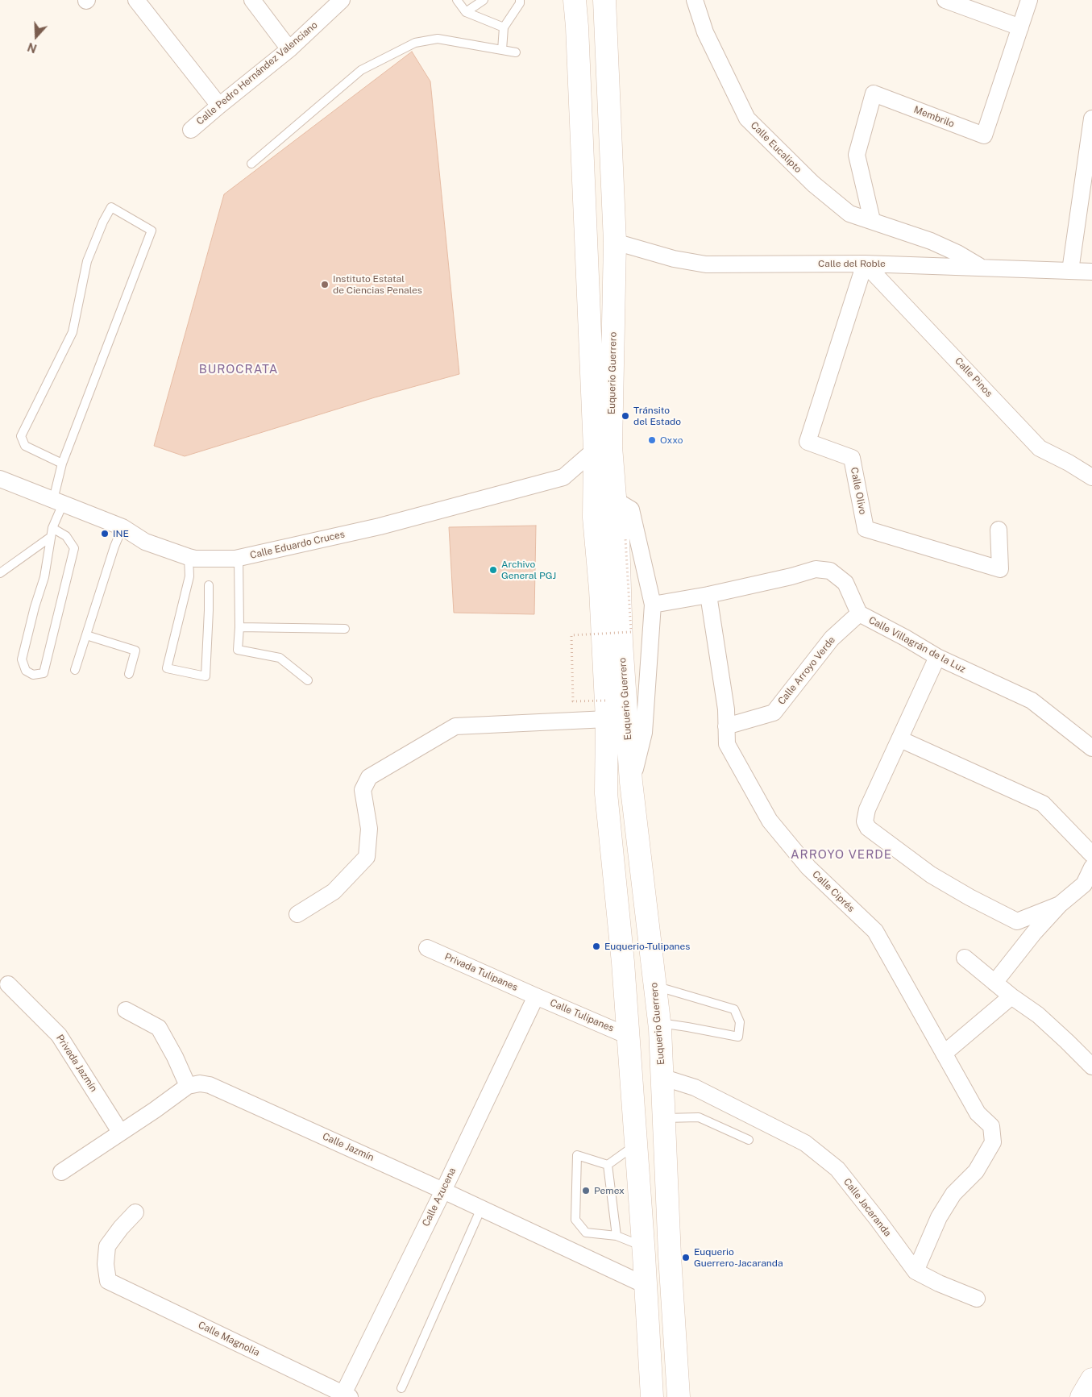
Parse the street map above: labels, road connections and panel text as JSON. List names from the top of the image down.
{
  "streets": {
    "main road": ["Euquerio Guerrero"],
    "street": [
      "Calle Pedro Hernández Valenciano",
      "Membrilo",
      "Calle Eucalipto",
      "Calle del Roble",
      "Calle Pinos",
      "Calle Olivo",
      "Calle Eduardo Cruces",
      "Calle Villagrán de la Luz",
      "Calle Arroyo Verde",
      "Calle Ciprés",
      "Privada Tulipanes",
      "Calle Tulipanes",
      "Privada Jazmín",
      "Calle Jazmín",
      "Calle Azucena",
      "Calle Jacaranda",
      "Calle Magnolia"
    ]
  },
  "crossings": [
    ["Membrilo", "Calle Eucalipto"],
    ["Calle Eucalipto", "Calle del Roble"],
    ["Calle del Roble", "Euquerio Guerrero"],
    ["Calle del Roble", "Calle Pinos"],
    ["Calle del Roble", "Calle Olivo"],
    ["Euquerio Guerrero", "Calle Eduardo Cruces"],
    ["Euquerio Guerrero", "Calle Tulipanes"],
    ["Euquerio Guerrero", "Calle Jazmín"],
    ["Euquerio Guerrero", "Calle Jacaranda"],
    ["Calle Pinos", "Calle Olivo"],
    ["Calle Villagrán de la Luz", "Calle Arroyo Verde"],
    ["Calle Villagrán de la Luz", "Calle Ciprés"],
    ["Calle Arroyo Verde", "Calle Ciprés"],
    ["Calle Ciprés", "Calle Jacaranda"],
    ["Privada Tulipanes", "Calle Tulipanes"],
    ["Privada Tulipanes", "Calle Azucena"],
    ["Calle Tulipanes", "Calle Azucena"],
    ["Calle Jazmín", "Calle Azucena"],
    ["Calle Azucena", "Calle Magnolia"]
  ],
  "districts": ["BUROCRATA", "ARROYO VERDE"],
  "places": [
    "Instituto Estatal de Ciencias Penales",
    "Tránsito del Estado",
    "Oxxo",
    "INE",
    "Archivo General PGJ",
    "Euquerio-Tulipanes",
    "Pemex",
    "Euquerio Guerrero-Jacaranda"
  ],
  "north": "bottom"
}
